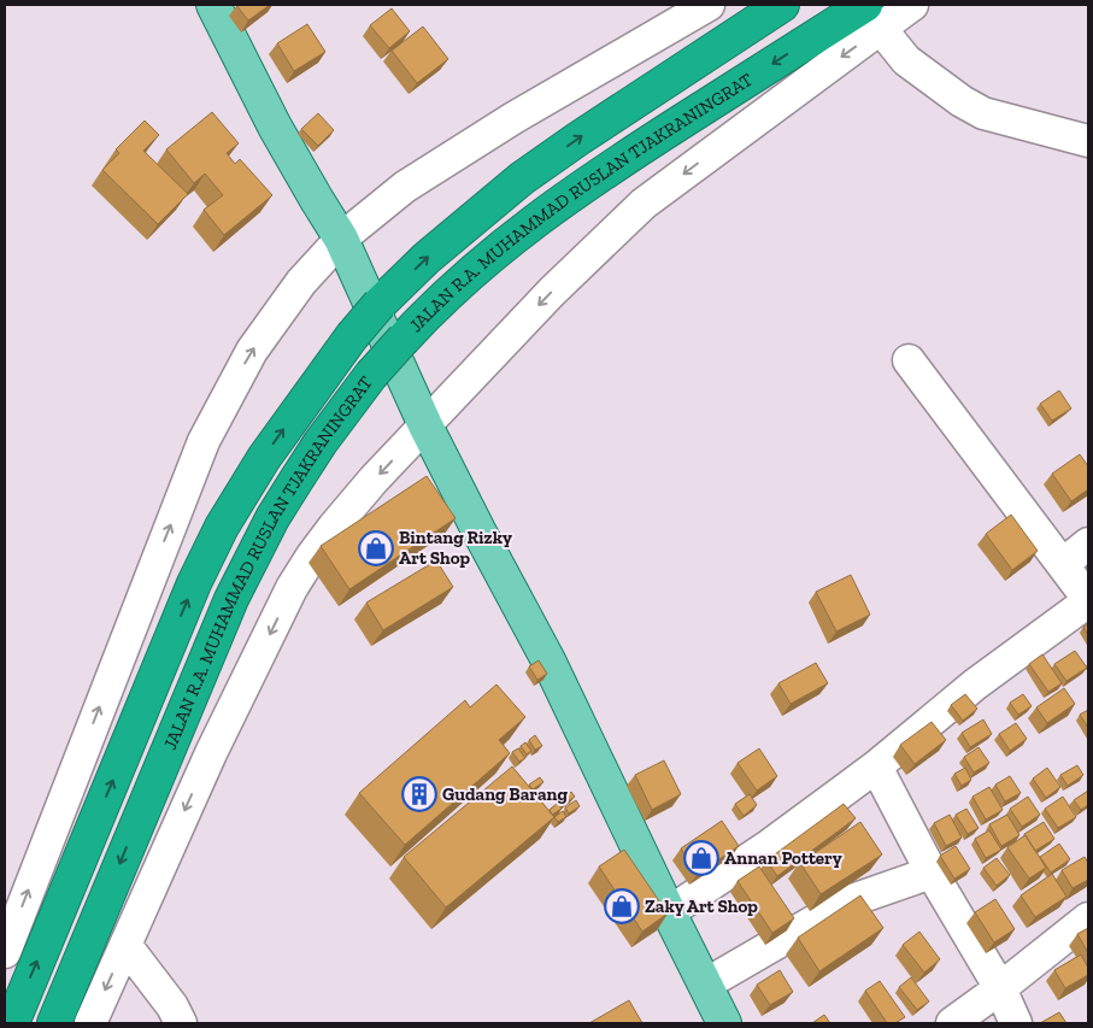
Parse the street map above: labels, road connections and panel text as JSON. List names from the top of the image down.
{
  "streets": {
    "highway": ["JALAN R.A. MUHAMMAD RUSLAN TJAKRANINGRAT"]
  },
  "places": {
    "shop": ["Bintang Rizky Art Shop", "Annan Pottery", "Zaky Art Shop"],
    "building": ["Gudang Barang"]
  }
}
